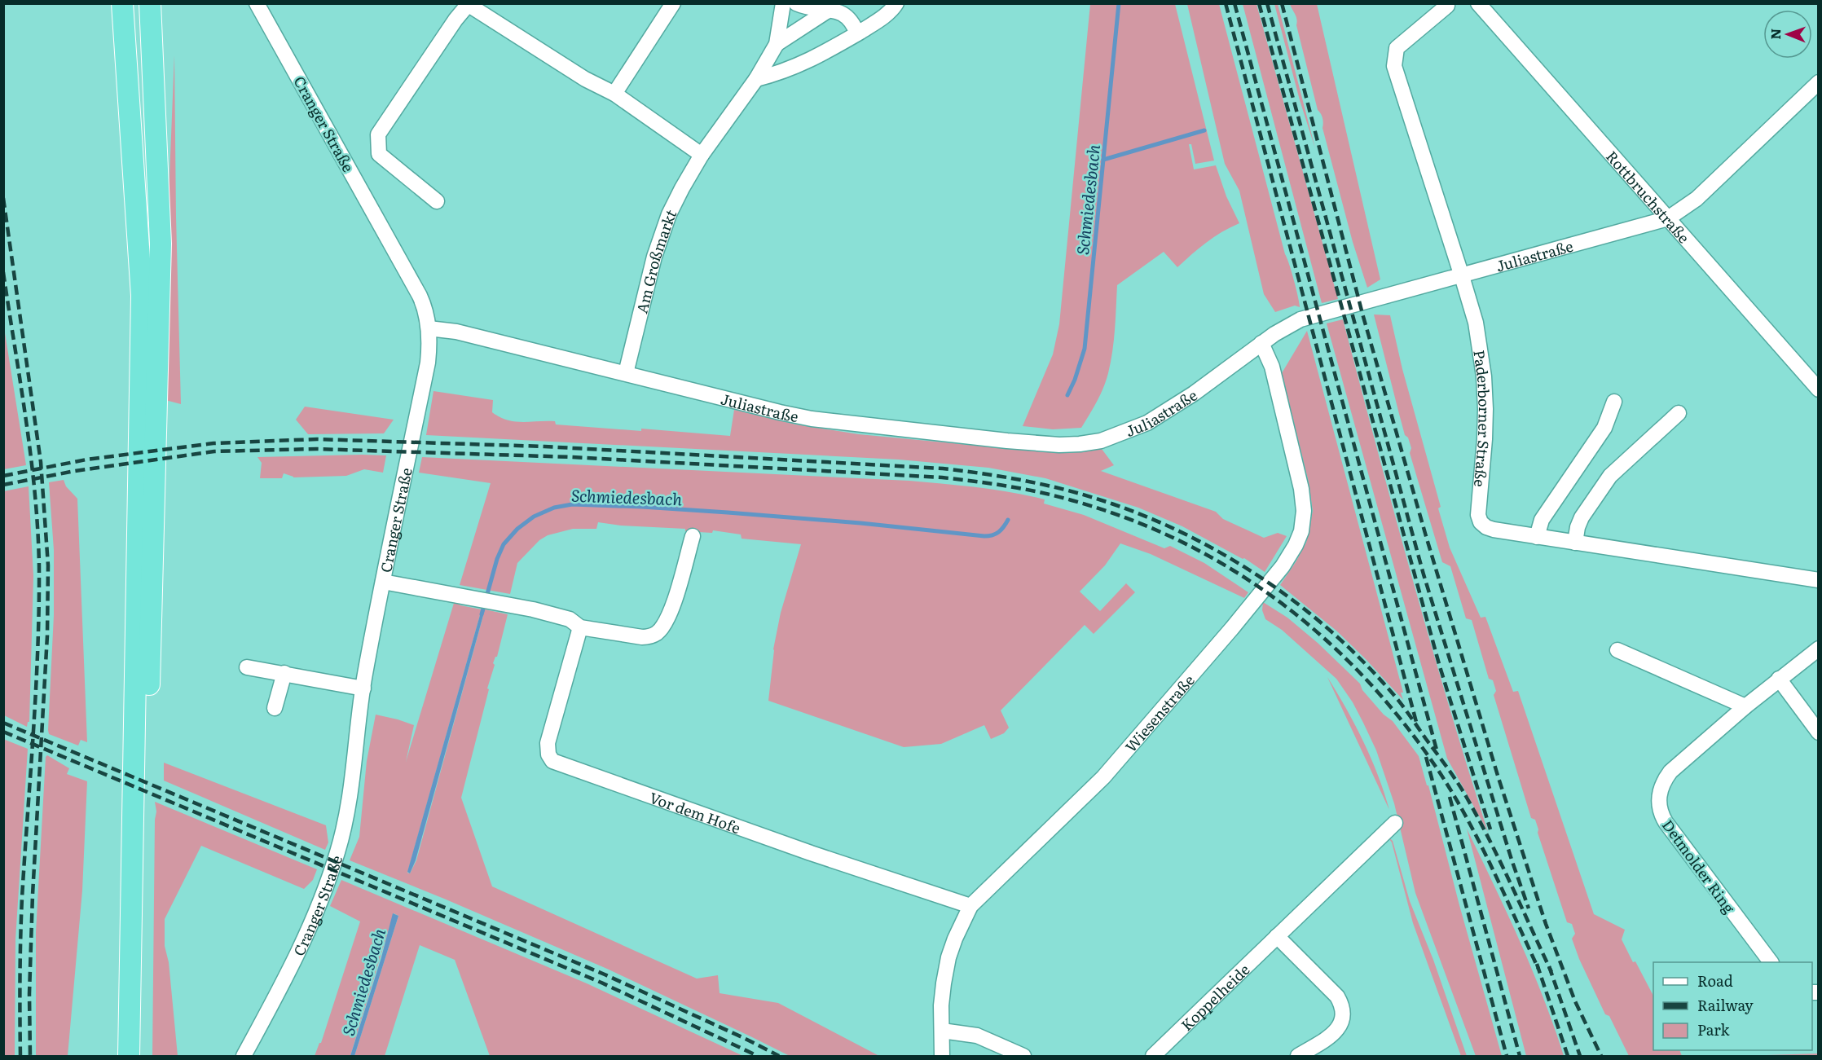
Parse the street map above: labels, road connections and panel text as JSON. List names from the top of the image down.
{
  "streets": {
    "street": [
      "Cranger Straße",
      "Rottbruchstraße",
      "Juliastraße",
      "Am Großmarkt",
      "Paderborner Straße",
      "Wiesenstraße",
      "Vor dem Hofe",
      "Detmolder Ring",
      "Koppelheide"
    ]
  },
  "crossings": [
    ["Cranger Straße", "Juliastraße"],
    ["Rottbruchstraße", "Juliastraße"],
    ["Juliastraße", "Am Großmarkt"],
    ["Juliastraße", "Paderborner Straße"],
    ["Juliastraße", "Wiesenstraße"],
    ["Wiesenstraße", "Vor dem Hofe"]
  ],
  "water": ["Schmiedesbach"],
  "legend": ["Road", "Railway", "Park"],
  "north": "left"
}
